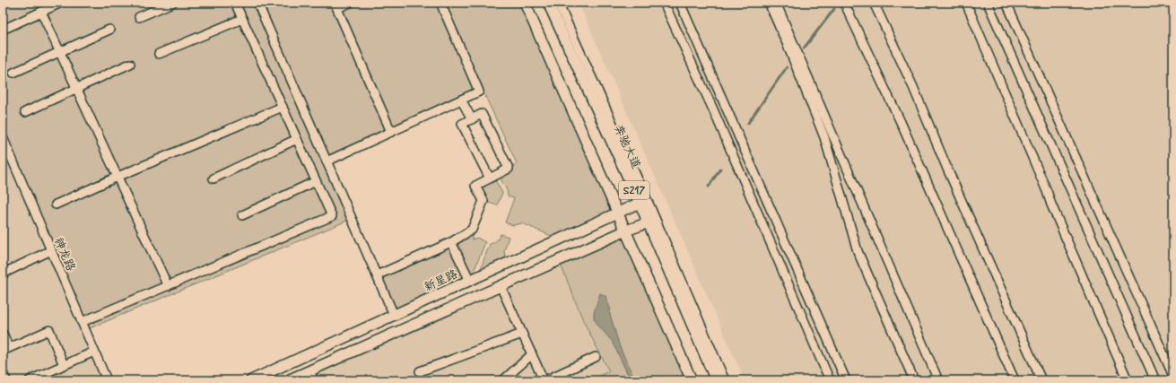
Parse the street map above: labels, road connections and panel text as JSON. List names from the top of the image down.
{
  "streets": {
    "main road": ["奔驰大道", "S217", "新星路"],
    "street": ["神龙路"]
  },
  "crossings": [
    ["奔驰大道", "新星路"],
    ["S217", "新星路"]
  ]
}
